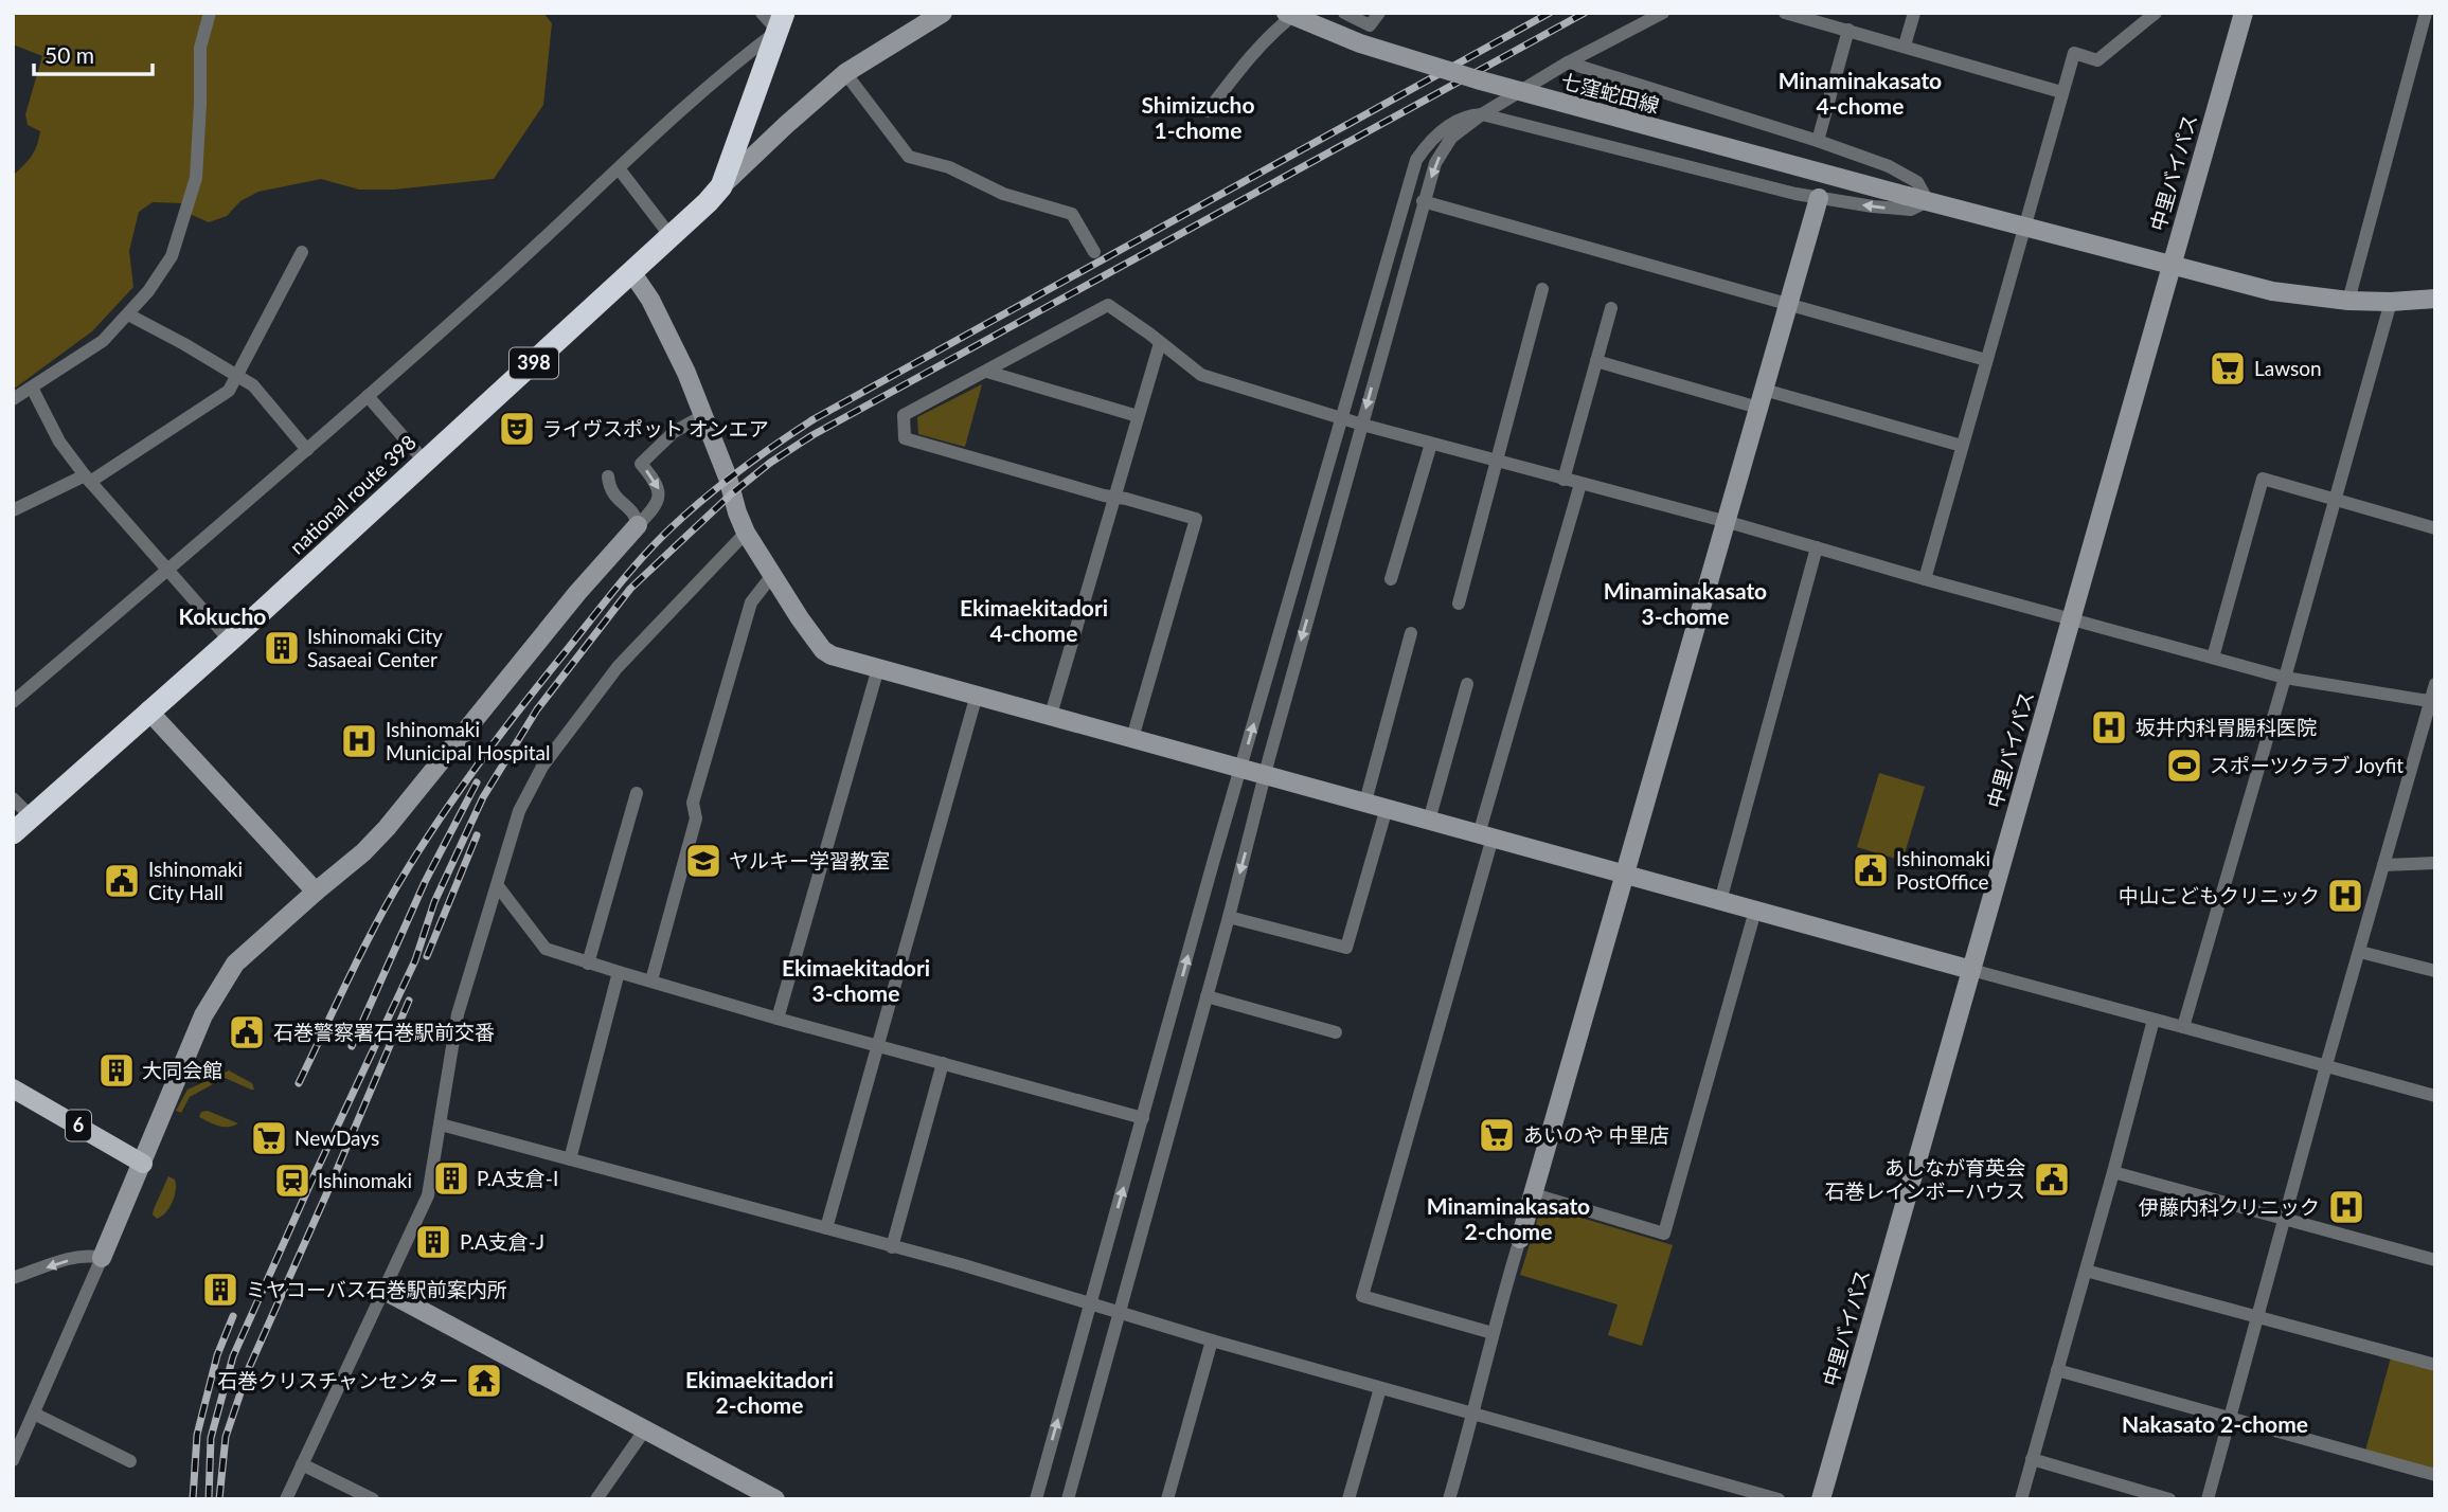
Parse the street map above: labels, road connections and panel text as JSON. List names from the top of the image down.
{
  "streets": {
    "highway": ["398", "national route 398"],
    "main road": ["6"],
    "street": ["七窪蛇田線", "中里バイパス"]
  },
  "crossings": [
    ["七窪蛇田線", "中里バイパス"],
    ["398", "national route 398"]
  ],
  "districts": [
    "Minaminakasato 4-chome",
    "Shimizucho 1-chome",
    "Minaminakasato 3-chome",
    "Ekimaekitadori 4-chome",
    "Kokucho",
    "Ekimaekitadori 3-chome",
    "Minaminakasato 2-chome",
    "Ekimaekitadori 2-chome",
    "Nakasato 2-chome"
  ],
  "places": {
    "supermarket": ["Lawson", "あいのや 中里店", "NewDays"],
    "theatre": ["ライヴスポット オンエア"],
    "building": [
      "Ishinomaki City Sasaeai Center",
      "大同会館",
      "P.A支倉-I",
      "P.A支倉-J",
      "ミヤコーバス石巻駅前案内所"
    ],
    "hospital": [
      "坂井内科胃腸科医院",
      "Ishinomaki Municipal Hospital",
      "中山こどもクリニック",
      "伊藤内科クリニック"
    ],
    "sports": ["スポーツクラブ Joyfit"],
    "school or university": ["ヤルキー学習教室"],
    "public building": [
      "Ishinomaki PostOffice",
      "Ishinomaki City Hall",
      "石巻警察署石巻駅前交番",
      "あしなが育英会 石巻レインボーハウス"
    ],
    "station": ["Ishinomaki"],
    "temple": ["石巻クリスチャンセンター"]
  },
  "scale_bar": "50 m"
}
